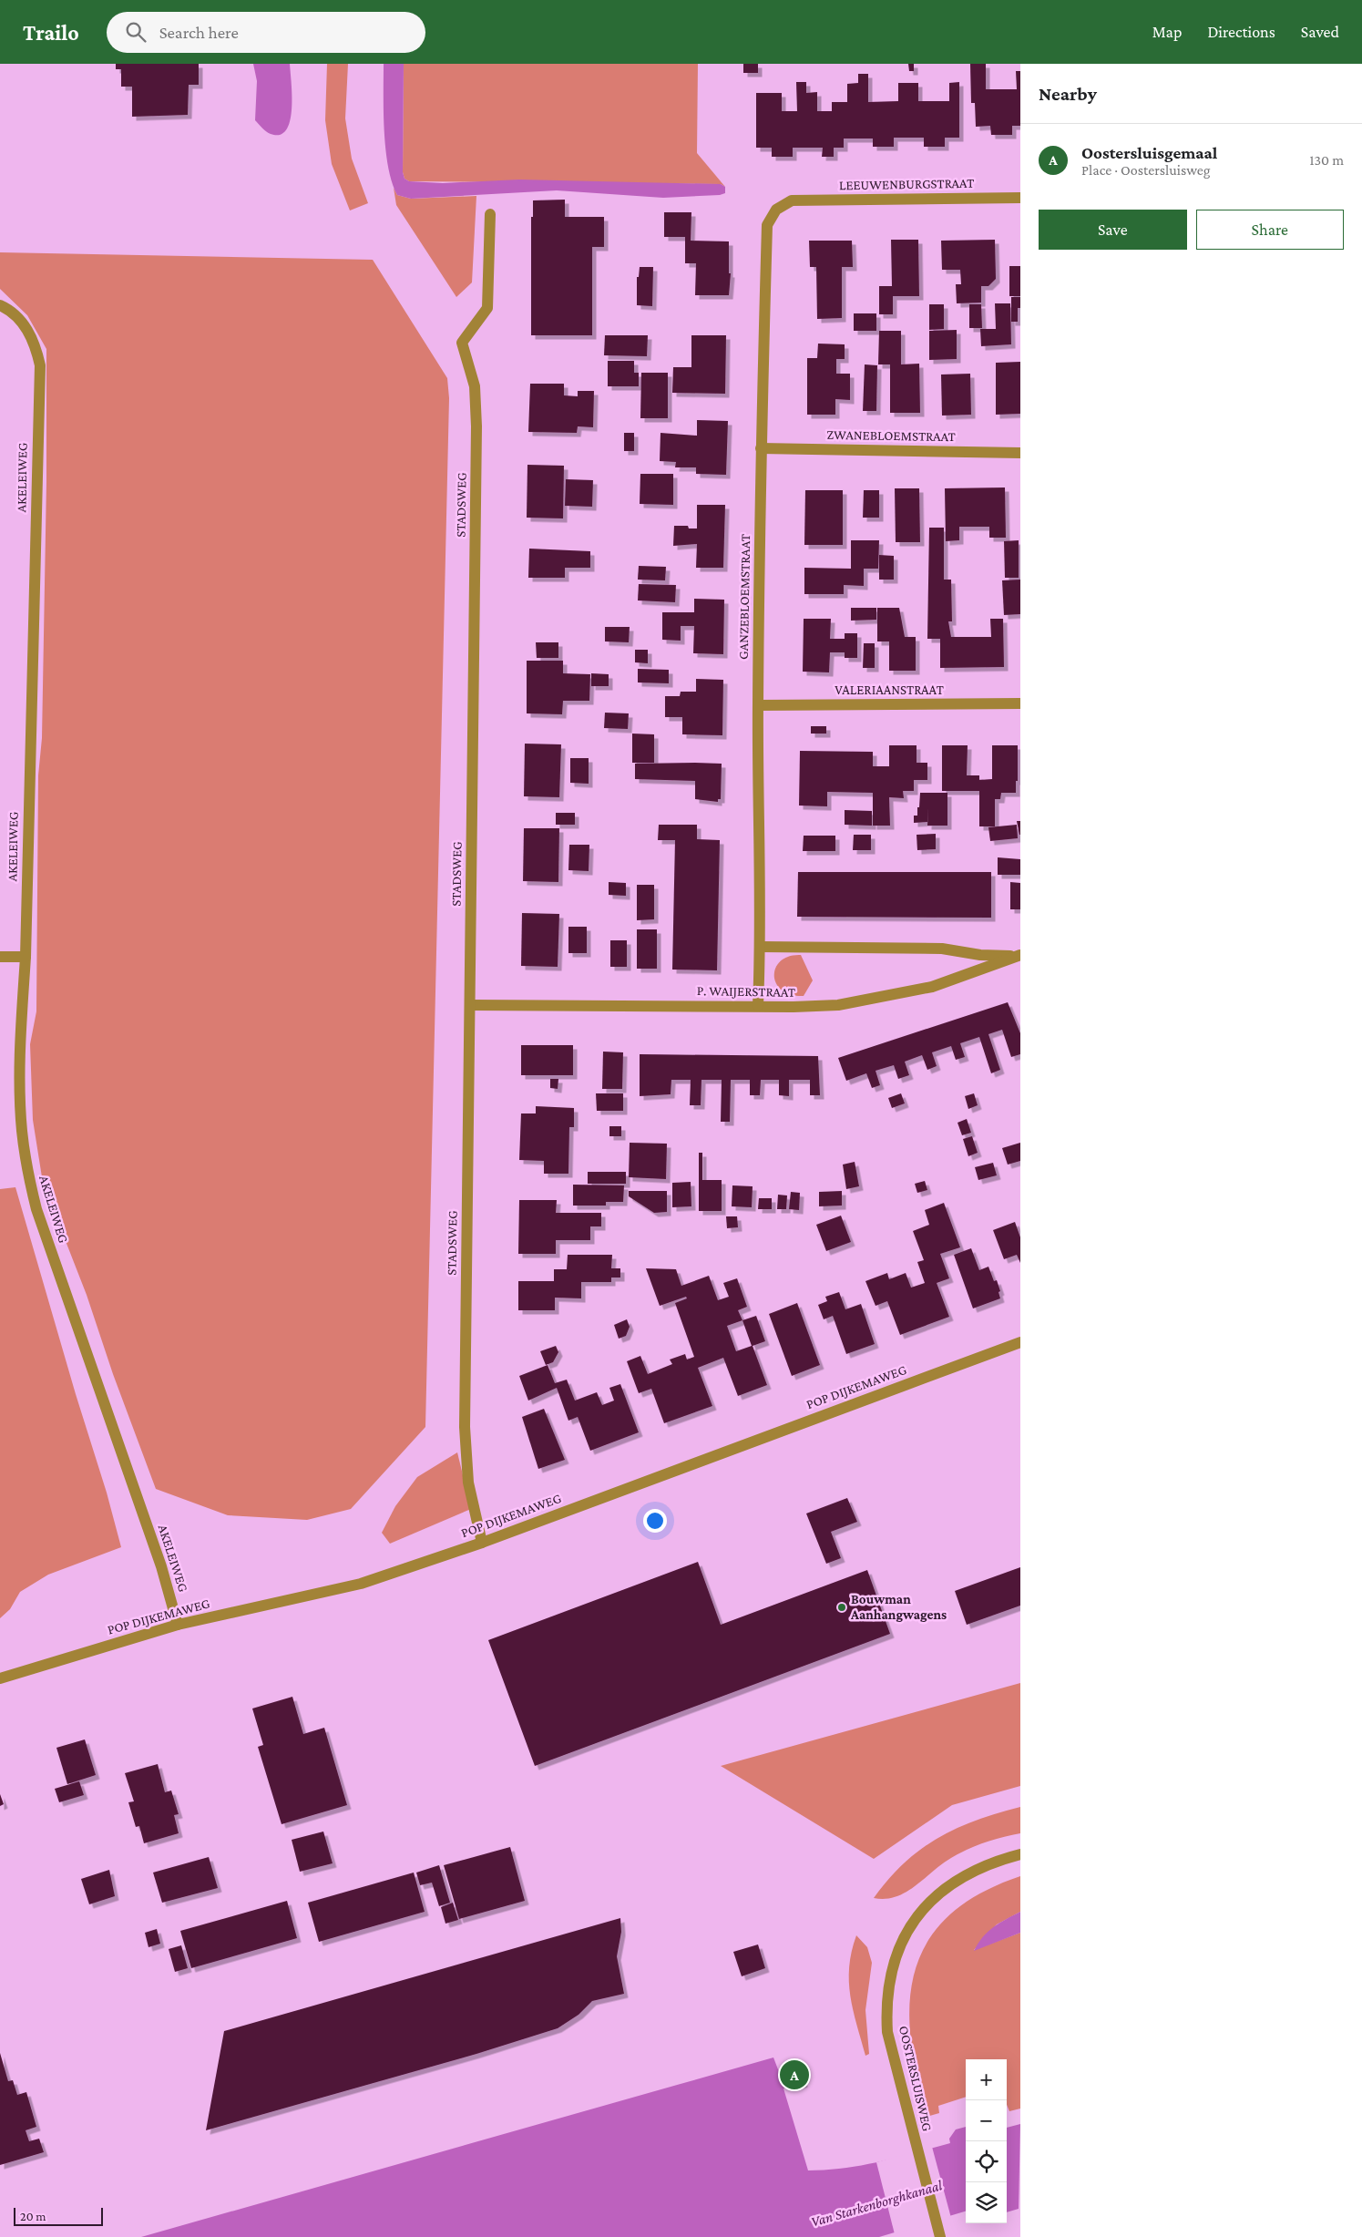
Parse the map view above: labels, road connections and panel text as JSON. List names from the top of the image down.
{
  "streets": {
    "street": [
      "LEEUWENBURGSTRAAT",
      "ZWANEBLOEMSTRAAT",
      "AKELEIWEG",
      "STADSWEG",
      "GANZEBLOEMSTRAAT",
      "VALERIAANSTRAAT",
      "P. WAIJERSTRAAT",
      "POP DIJKEMAWEG",
      "OOSTERSLUISWEG"
    ]
  },
  "crossings": [
    ["LEEUWENBURGSTRAAT", "GANZEBLOEMSTRAAT"],
    ["ZWANEBLOEMSTRAAT", "GANZEBLOEMSTRAAT"],
    ["AKELEIWEG", "POP DIJKEMAWEG"],
    ["STADSWEG", "P. WAIJERSTRAAT"],
    ["STADSWEG", "POP DIJKEMAWEG"],
    ["GANZEBLOEMSTRAAT", "VALERIAANSTRAAT"],
    ["GANZEBLOEMSTRAAT", "P. WAIJERSTRAAT"]
  ],
  "water": ["Van Starkenborghkanaal"],
  "places": ["Bouwman Aanhangwagens"],
  "scale_bar": "20 m",
  "page": {
    "header": "Trailo",
    "search": "Search here",
    "nav": ["Map", "Directions", "Saved"],
    "heading": "Nearby",
    "list": [
      {
        "mark": "A",
        "name": "Oostersluisgemaal",
        "note": "Place · Oostersluisweg",
        "value": "130 m"
      }
    ],
    "buttons": ["Save", "Share"],
    "pins": "A",
    "map_buttons": ["+", "−"],
    "scale": "20 m"
  }
}
